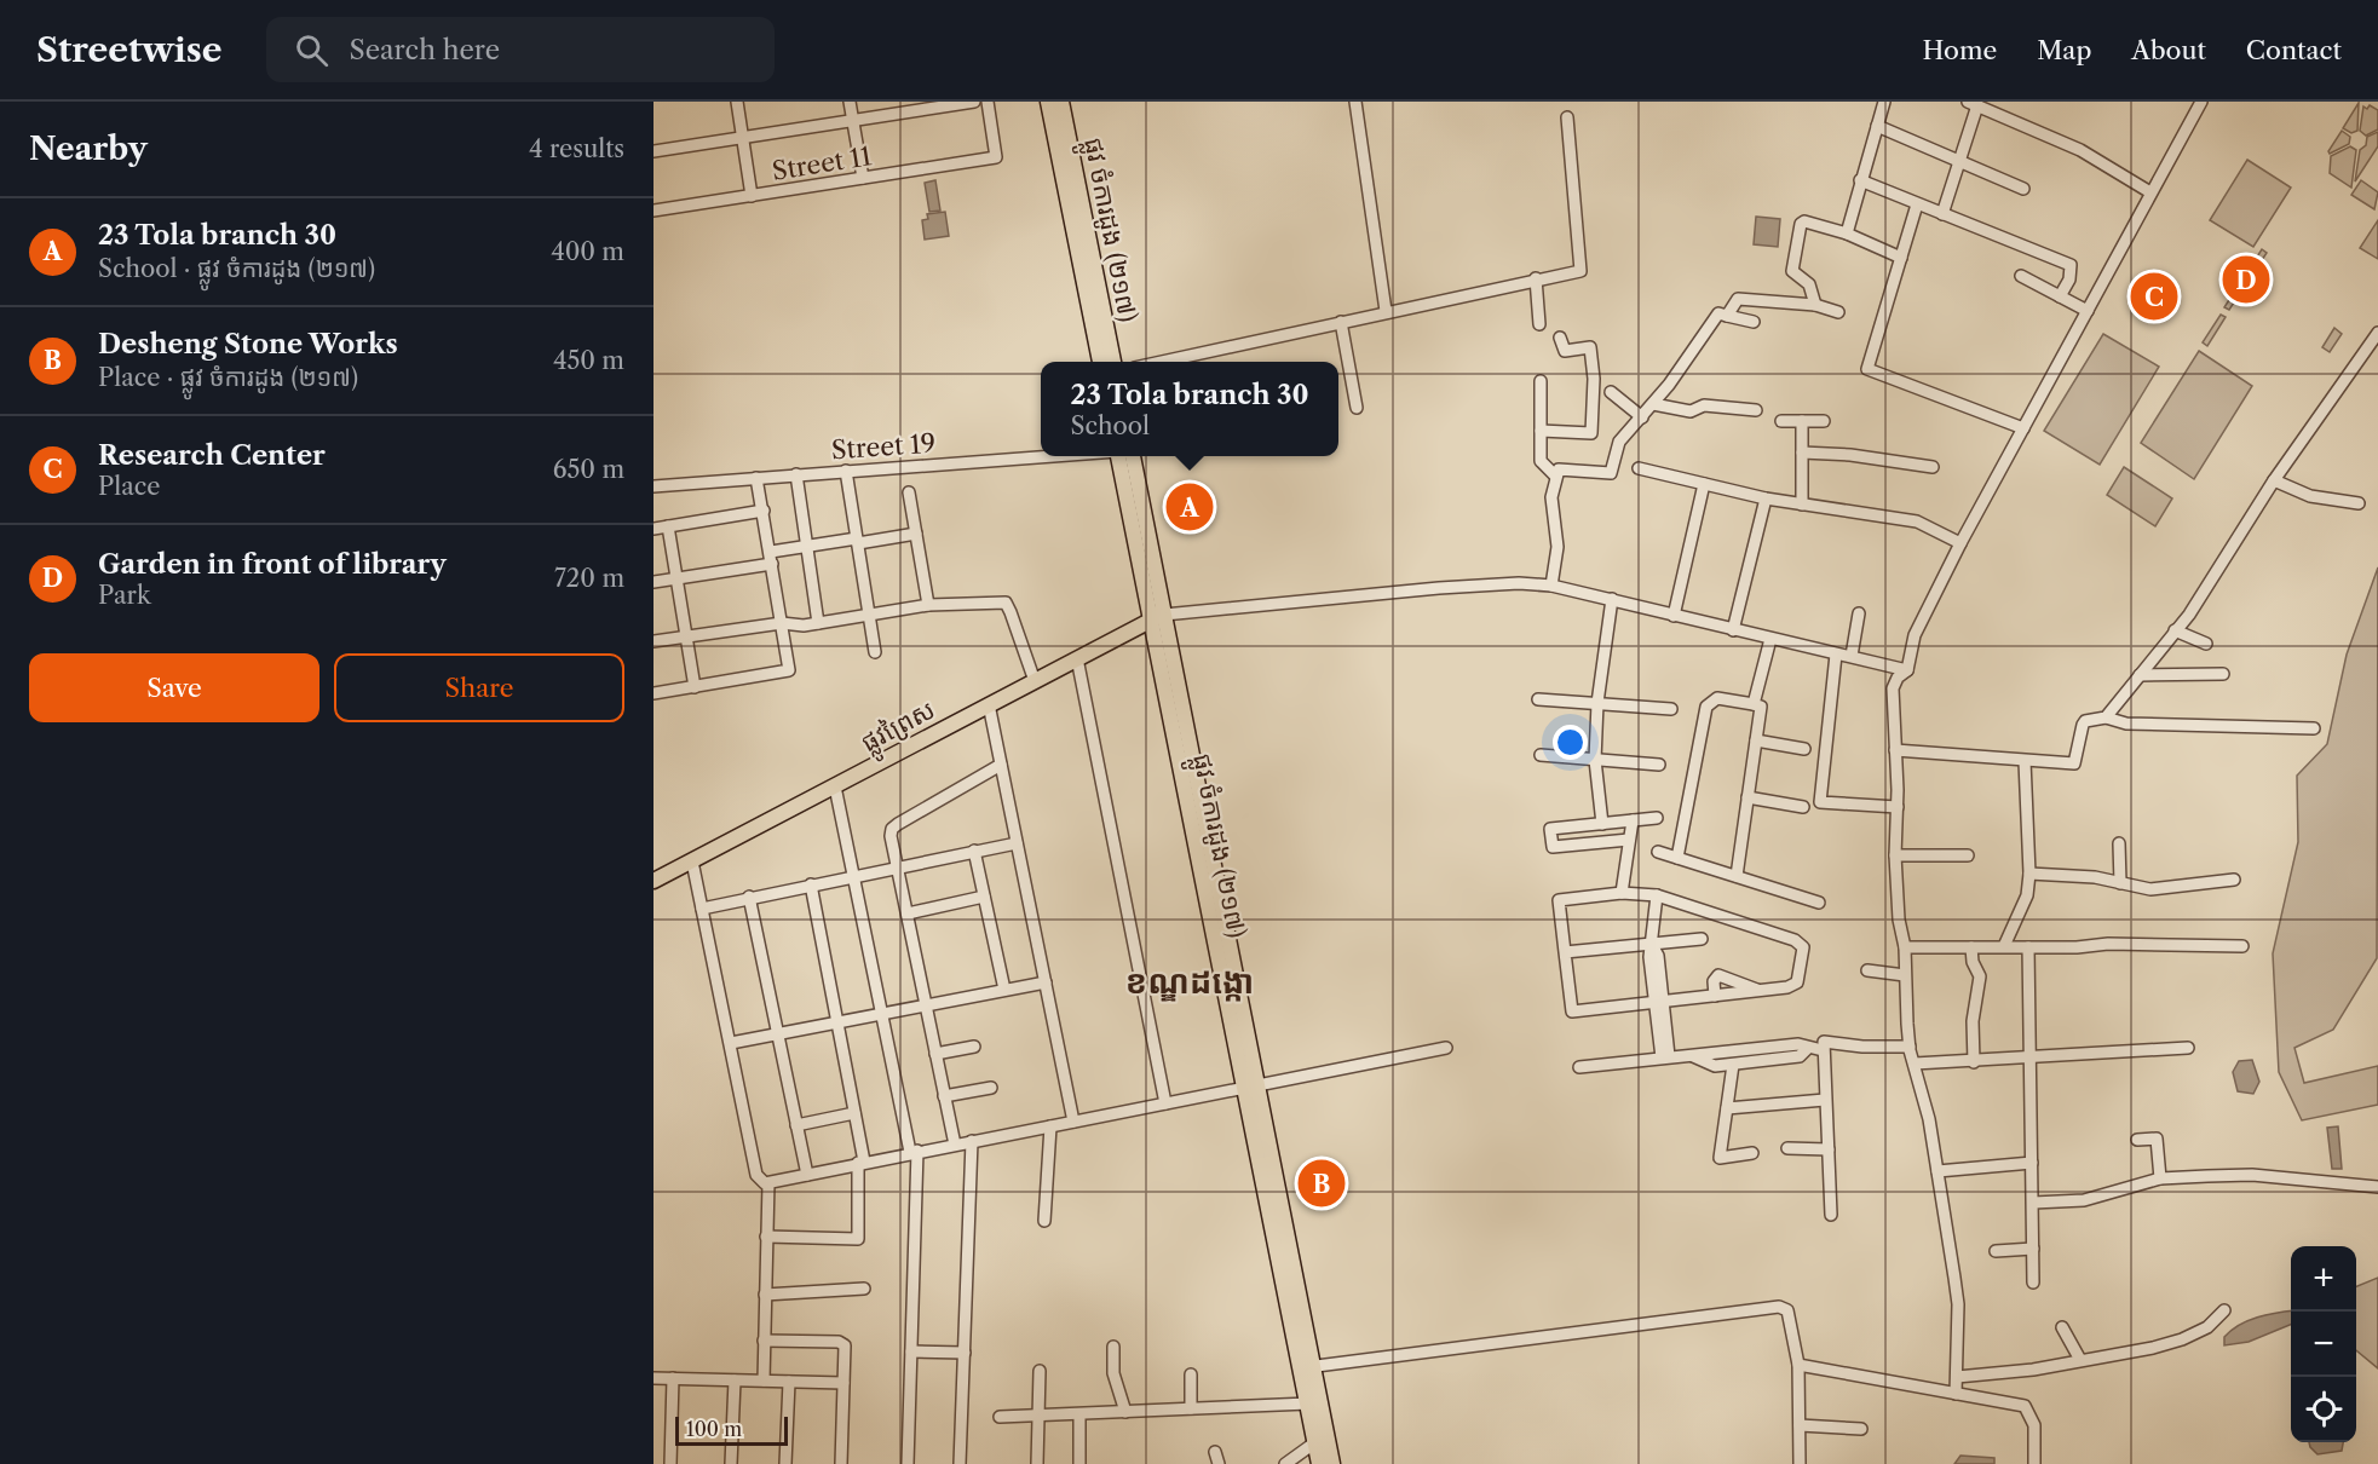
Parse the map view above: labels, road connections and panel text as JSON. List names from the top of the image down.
{
  "streets": {
    "main road": ["ផ្លូវ ចំការដូង (២១៧)", "ផ្លូវព្រៃស"],
    "street": ["Street 11", "Street 19"]
  },
  "crossings": [
    ["ផ្លូវ ចំការដូង (២១៧)", "ផ្លូវព្រៃស"]
  ],
  "districts": ["ខណ្ឌដង្កោ"],
  "scale_bar": "100 m",
  "page": {
    "header": "Streetwise",
    "search": "Search here",
    "nav": [
      "Home",
      "Map",
      "About",
      "Contact"
    ],
    "heading": ["Nearby", "4 results"],
    "list": [
      {
        "mark": "A",
        "name": "23 Tola branch 30",
        "note": "School · ផ្លូវ ចំការដូង (២១៧)",
        "value": "400 m"
      },
      {
        "mark": "B",
        "name": "Desheng Stone Works",
        "note": "Place · ផ្លូវ ចំការដូង (២១៧)",
        "value": "450 m"
      },
      {
        "mark": "C",
        "name": "Research Center",
        "note": "Place",
        "value": "650 m"
      },
      {
        "mark": "D",
        "name": "Garden in front of library",
        "note": "Park",
        "value": "720 m"
      }
    ],
    "pins": [
      "D",
      "C",
      "A",
      "B"
    ],
    "popup": ["23 Tola branch 30", "School"],
    "buttons": ["Save", "Share"],
    "map_buttons": ["+", "−"],
    "scale": "100 m"
  }
}
